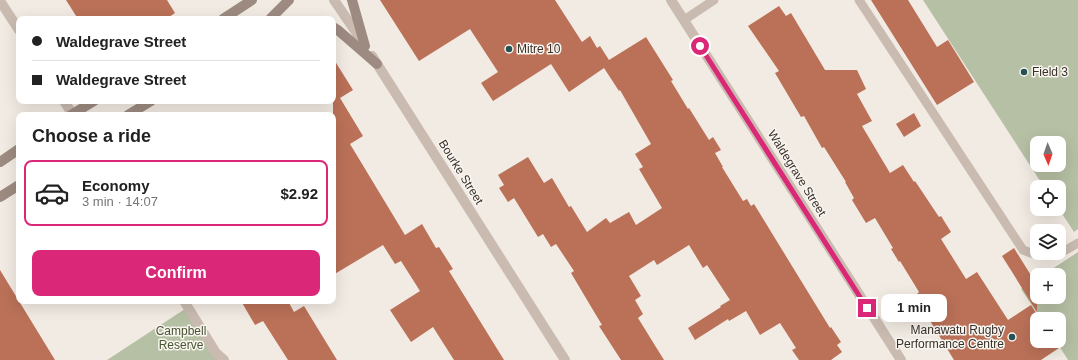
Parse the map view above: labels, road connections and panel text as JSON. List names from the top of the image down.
{
  "streets": {
    "street": ["Bourke Street", "Waldegrave Street"]
  },
  "parks": ["Campbell Reserve"],
  "places": ["Mitre 10", "Field 3", "Manawatu Rugby Performance Centre"],
  "north": "bottom",
  "page": {
    "banner": ["Waldegrave Street", "Waldegrave Street"],
    "heading": "Choose a ride",
    "map_buttons": ["+", "−"],
    "list": [
      {
        "name": "Economy",
        "note": "3 min · 14:07",
        "value": "$2.92"
      }
    ],
    "buttons": "Confirm",
    "bubble": "1 min"
  }
}
